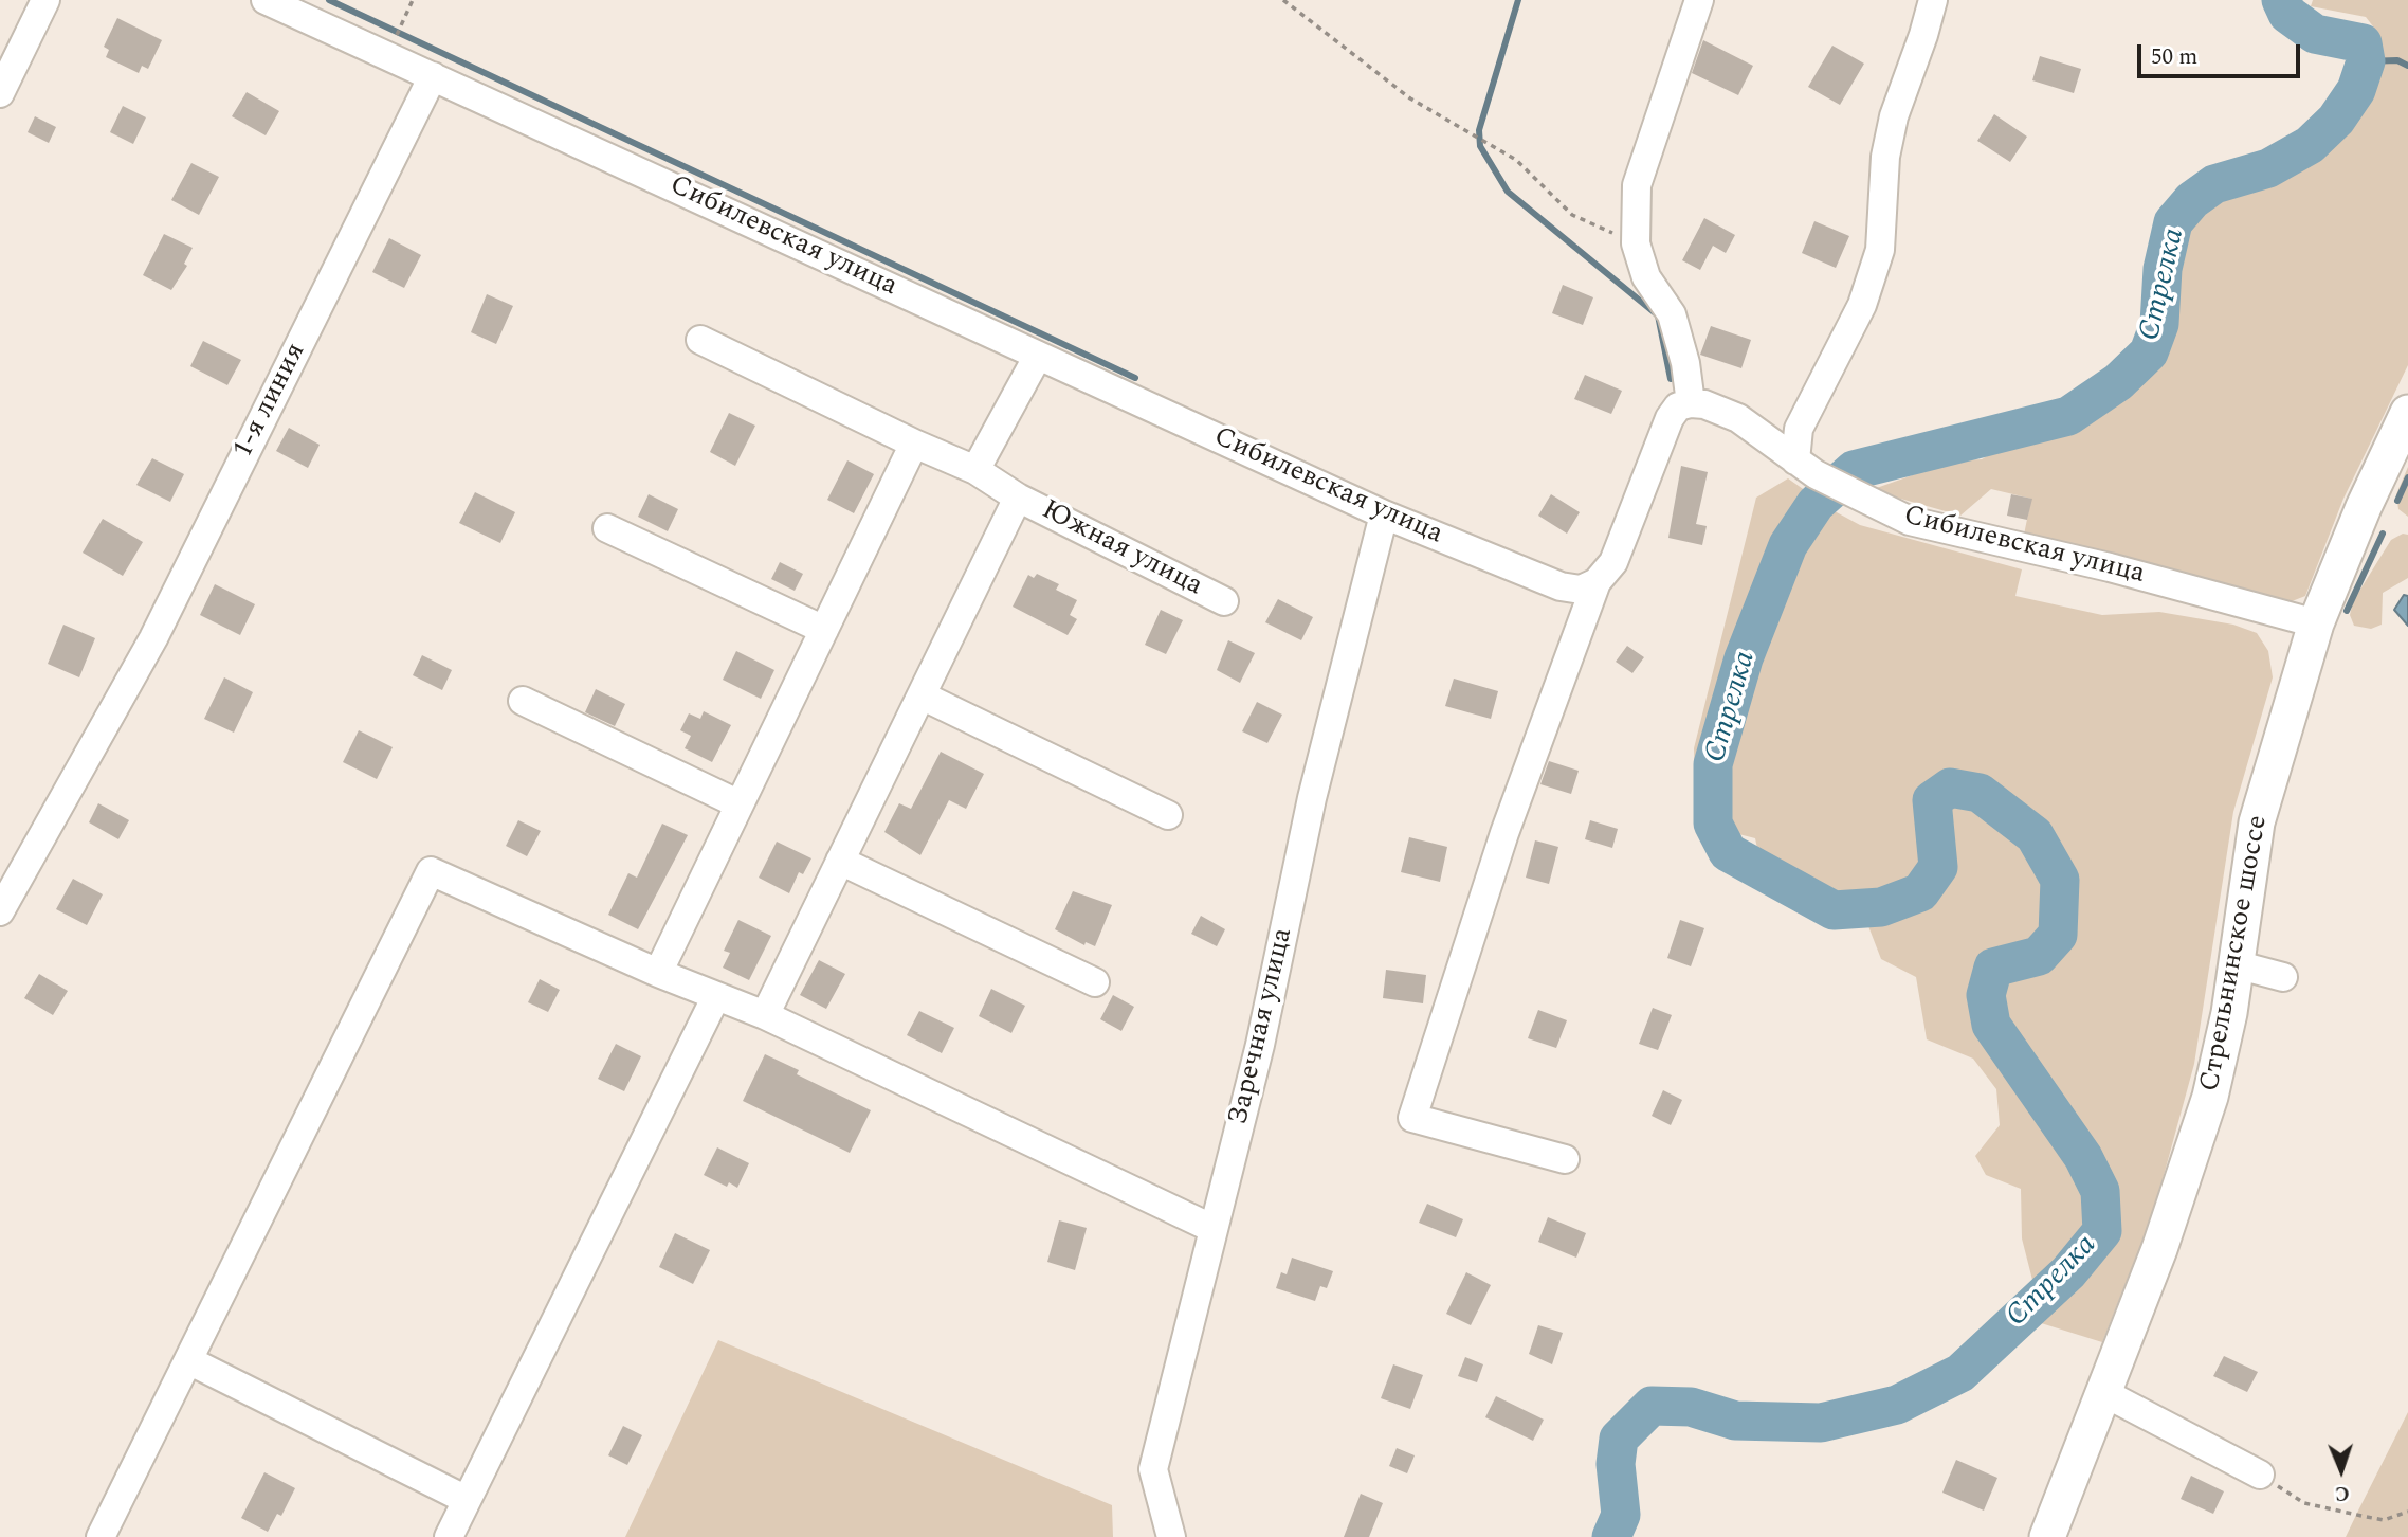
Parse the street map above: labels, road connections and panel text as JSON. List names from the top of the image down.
{
  "streets": {
    "main road": ["Стрельнинское шоссе"],
    "street": [
      "Сибилевская улица",
      "1-я линия",
      "Южная улица",
      "Заречная улица"
    ]
  },
  "crossings": [
    ["Сибилевская улица", "1-я линия"],
    ["Сибилевская улица", "Стрельнинское шоссе"],
    ["Сибилевская улица", "Заречная улица"]
  ],
  "water": ["Стрелка"],
  "scale_bar": "50 m",
  "north": "bottom"
}
